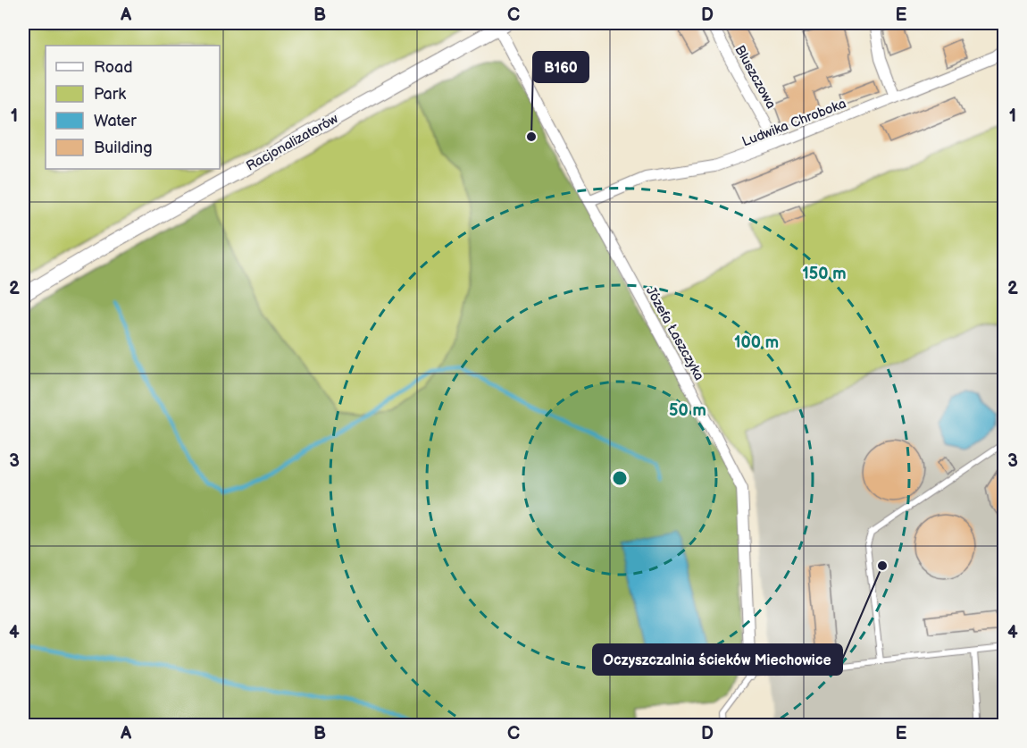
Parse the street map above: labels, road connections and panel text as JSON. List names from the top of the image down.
{
  "streets": {
    "street": [
      "Bluszczowa",
      "Ludwika Chroboka",
      "Racjonalizatorów",
      "Józefa Łaszczyka"
    ]
  },
  "crossings": [
    ["Bluszczowa", "Ludwika Chroboka"],
    ["Ludwika Chroboka", "Józefa Łaszczyka"],
    ["Racjonalizatorów", "Józefa Łaszczyka"]
  ],
  "places": ["B160", "Oczyszczalnia ścieków Miechowice"],
  "legend": [
    "Road",
    "Park",
    "Water",
    "Building"
  ],
  "grid": {
    "columns": [
      "A",
      "B",
      "C",
      "D",
      "E"
    ],
    "rows": [
      "1",
      "2",
      "3",
      "4"
    ]
  },
  "rings": ["150 m", "100 m", "50 m"]
}
